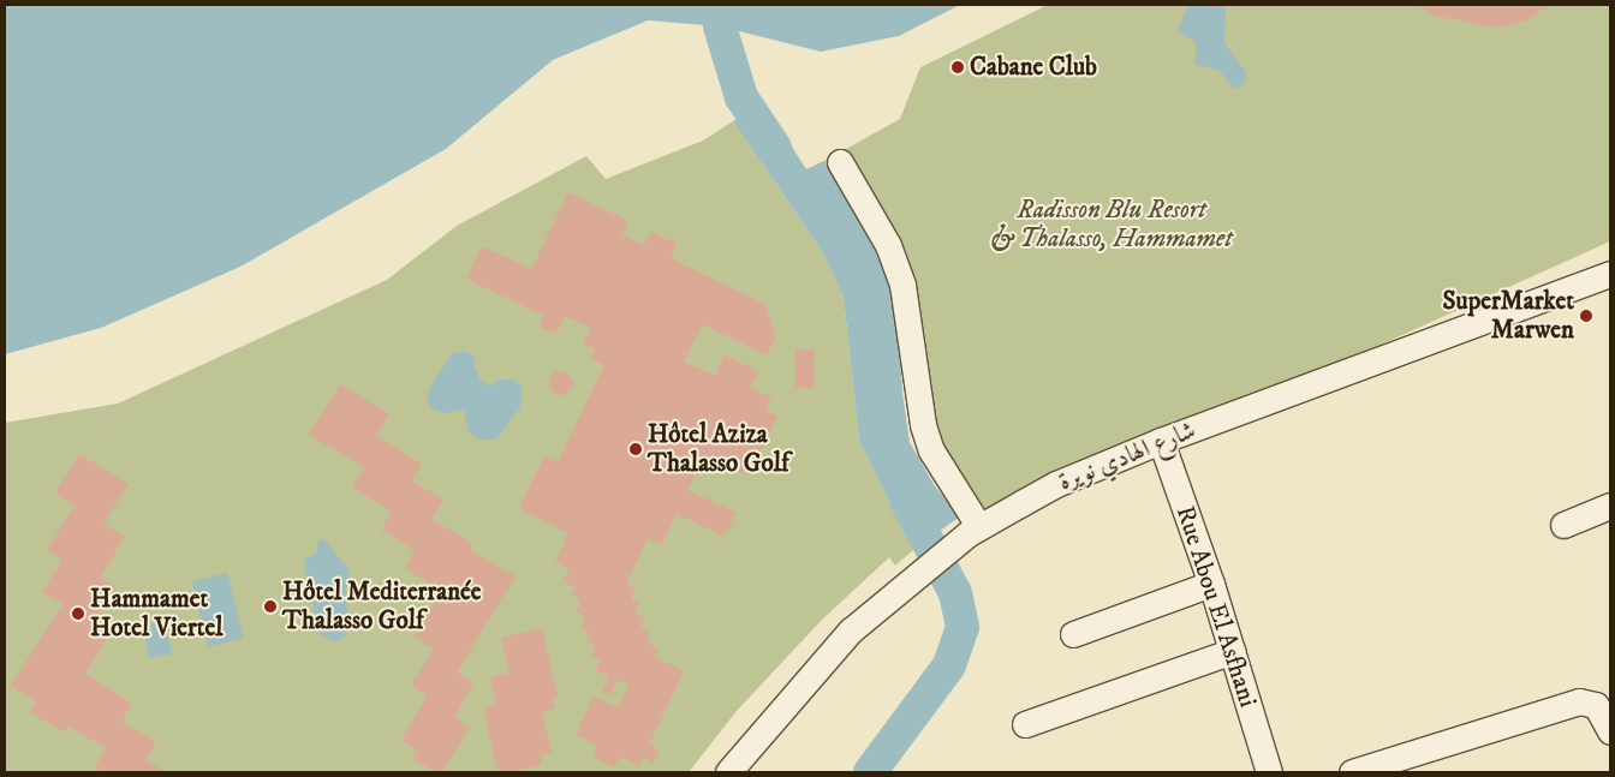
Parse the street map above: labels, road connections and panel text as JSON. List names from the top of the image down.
{
  "streets": {
    "street": ["شارع الهادي نويرة", "Rue Abou El Asfhani"]
  },
  "crossings": [
    ["شارع الهادي نويرة", "Rue Abou El Asfhani"]
  ],
  "parks": ["Radisson Blu Resort & Thalasso, Hammamet"],
  "places": [
    "Cabane Club",
    "SuperMarket Marwen",
    "Hôtel Aziza Thalasso Golf",
    "Hôtel Mediterranée Thalasso Golf",
    "Hammamet Hotel Viertel"
  ]
}
